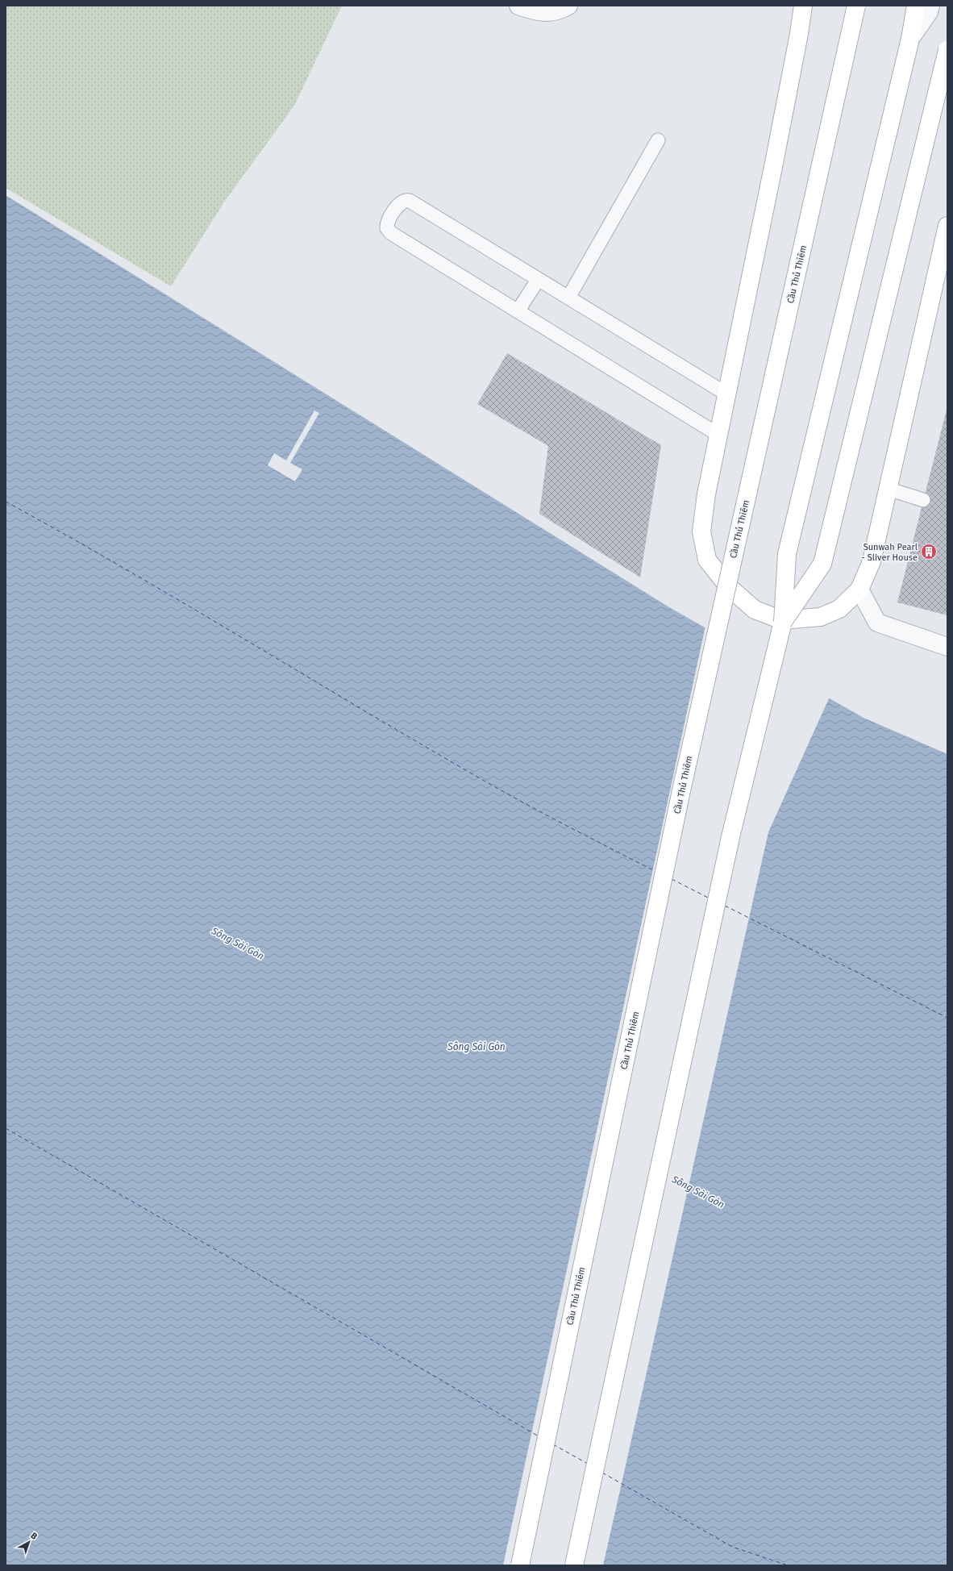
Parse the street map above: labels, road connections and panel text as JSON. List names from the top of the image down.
{
  "streets": {
    "main road": ["Cầu Thủ Thiêm"]
  },
  "water": ["Sông Sài Gòn"],
  "places": {
    "building": ["Sunwah Pearl - Sliver House"]
  },
  "north": "top right"
}
